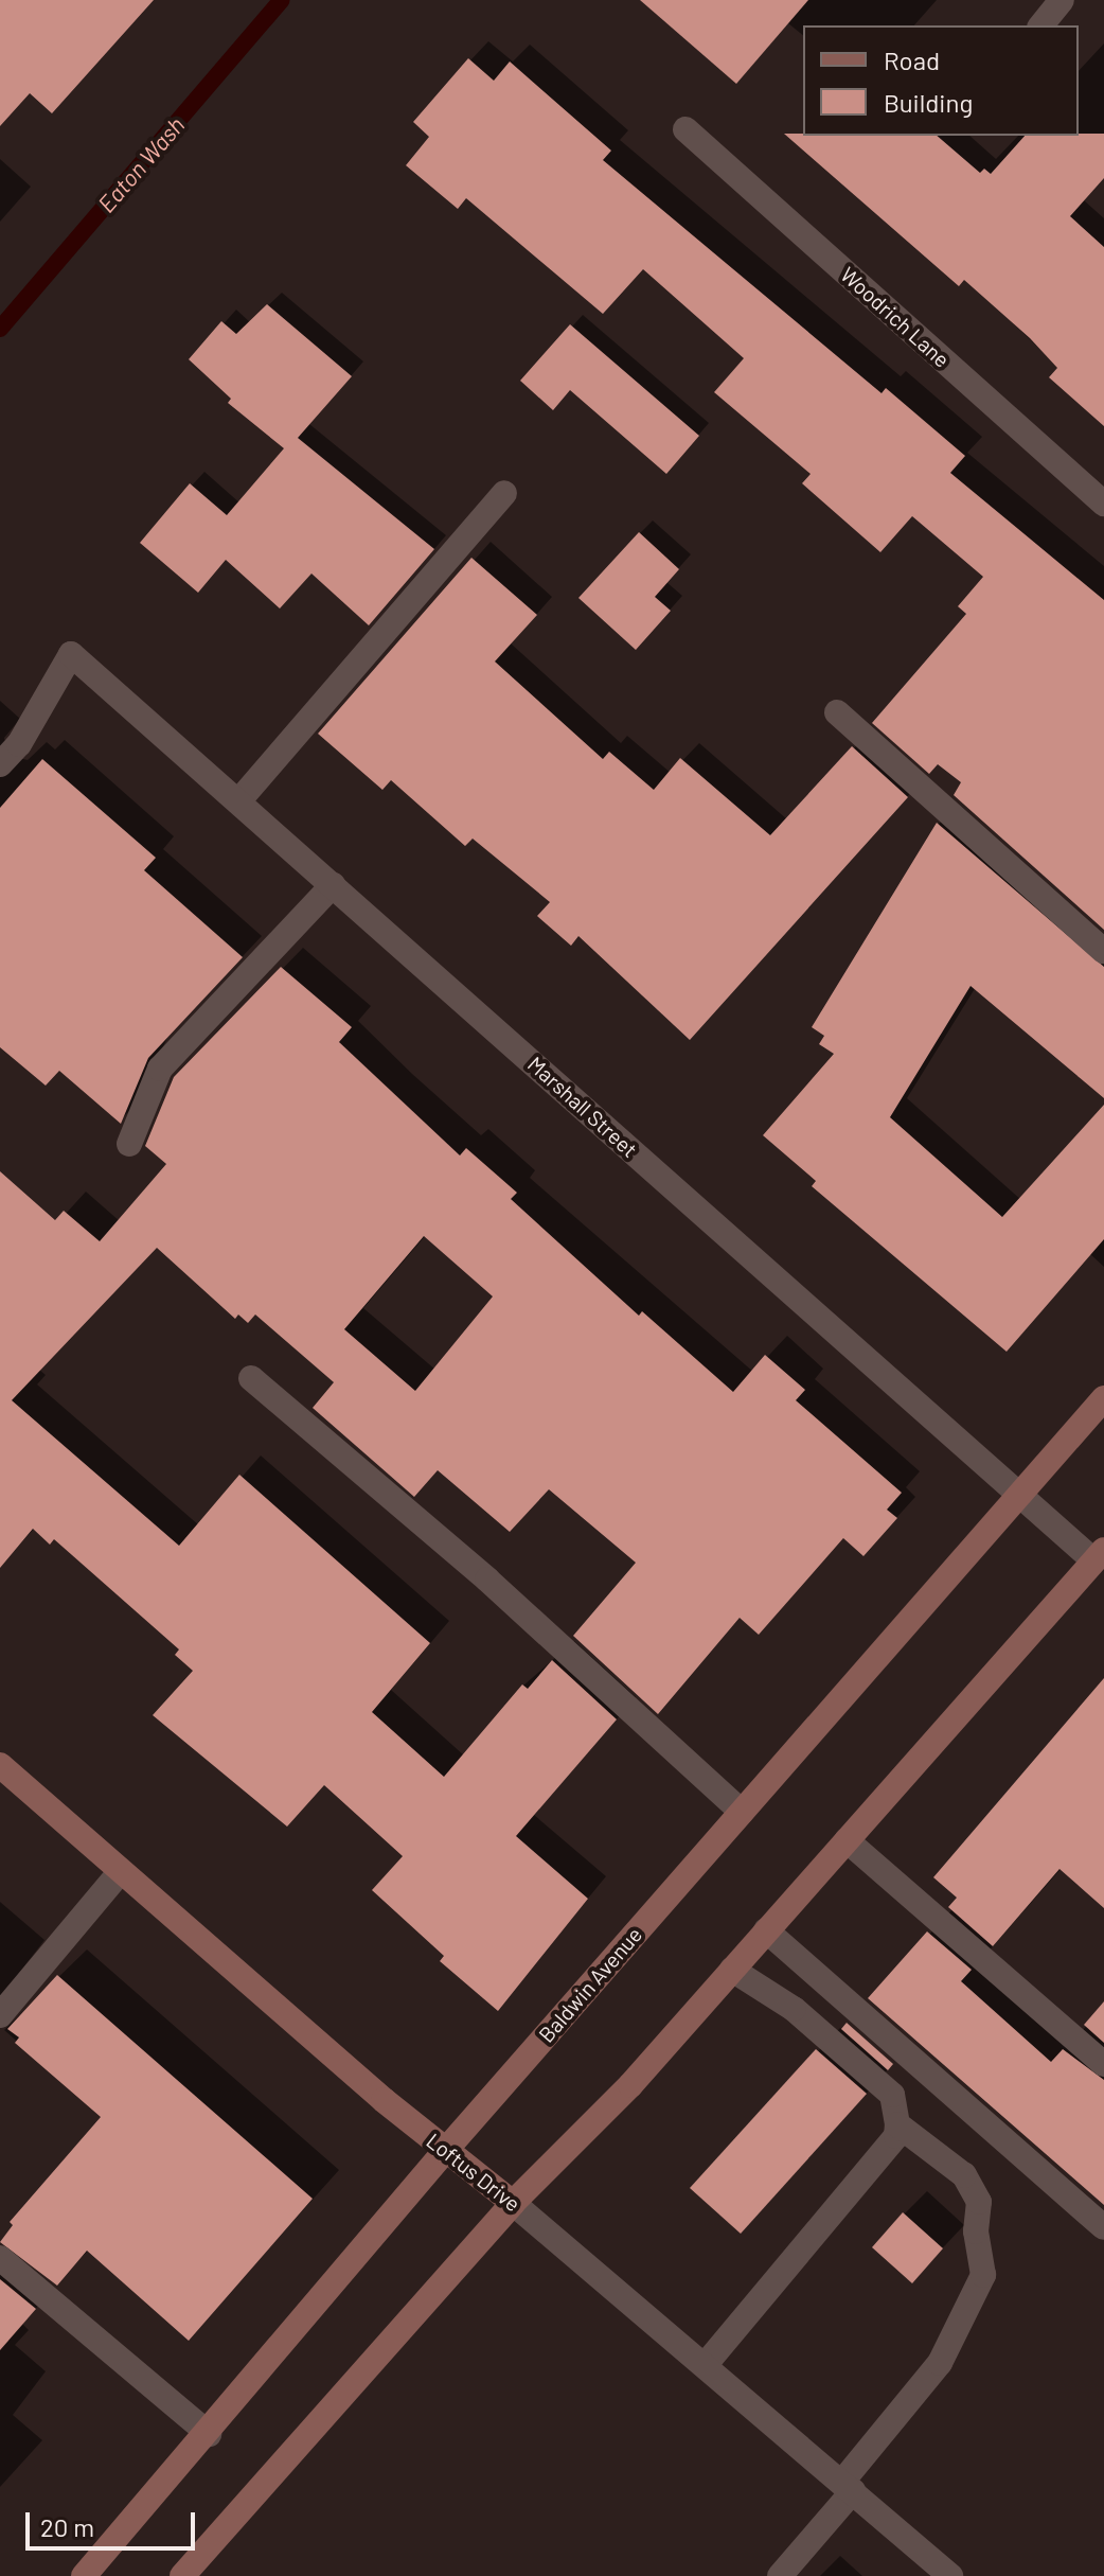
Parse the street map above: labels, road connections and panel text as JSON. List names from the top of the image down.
{
  "streets": {
    "main road": ["Baldwin Avenue", "Loftus Drive"],
    "street": ["Woodrich Lane", "Marshall Street"]
  },
  "crossings": [
    ["Marshall Street", "Baldwin Avenue"],
    ["Baldwin Avenue", "Loftus Drive"]
  ],
  "water": ["Eaton Wash"],
  "legend": ["Road", "Building"],
  "scale_bar": "20 m"
}
